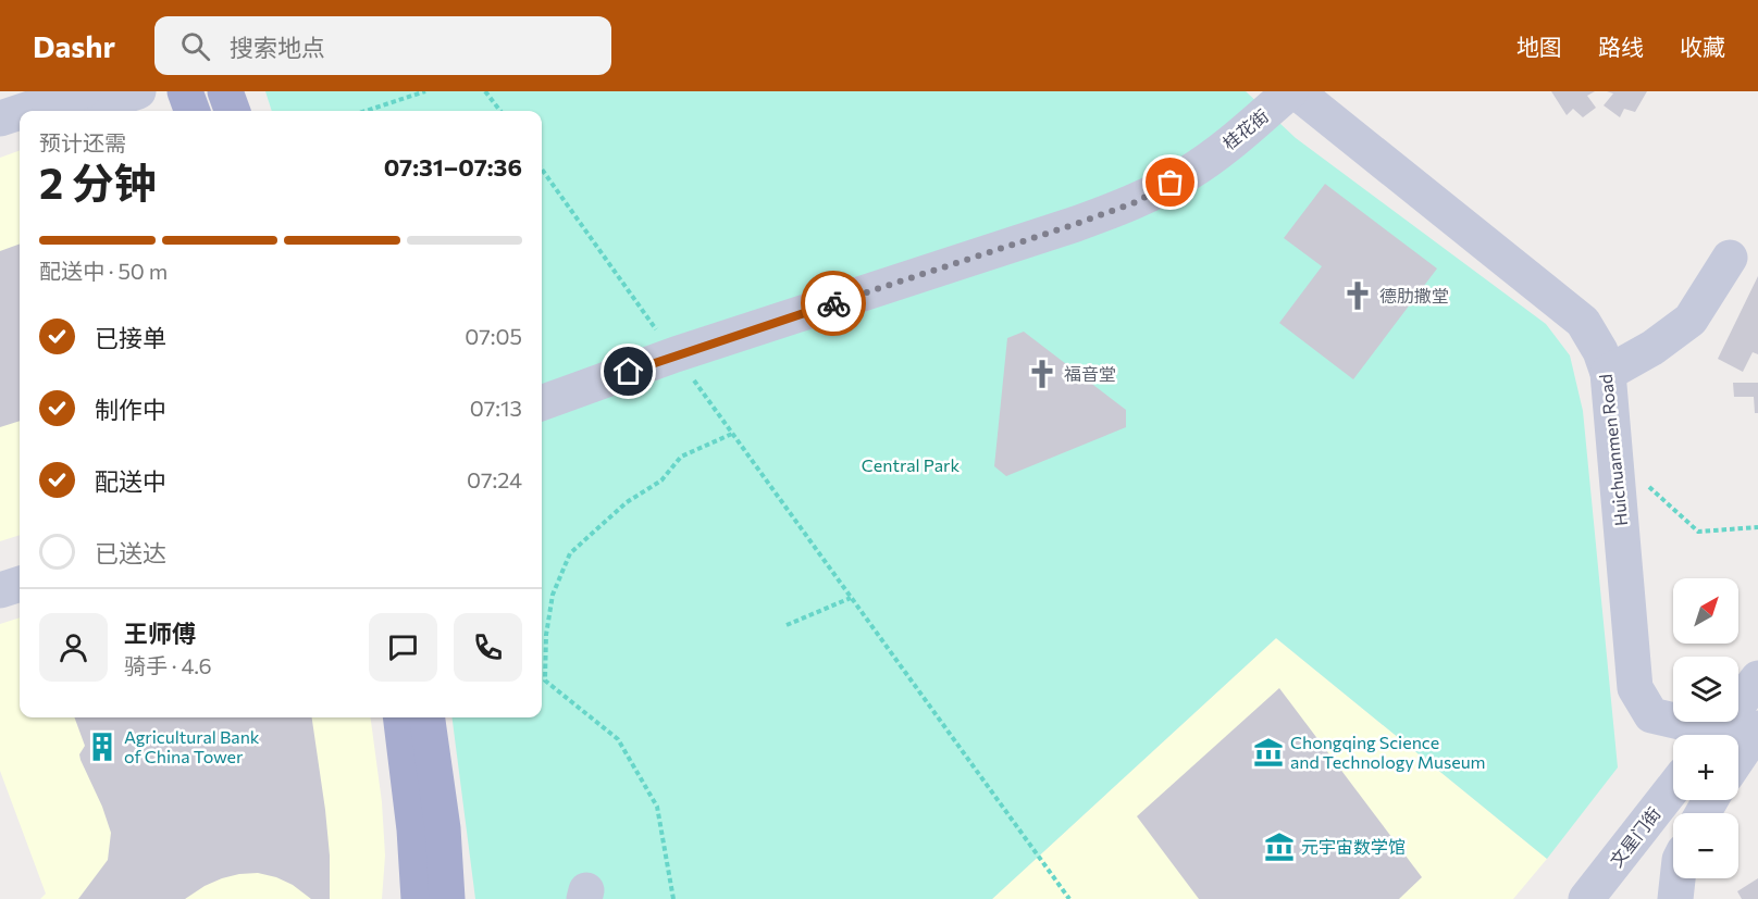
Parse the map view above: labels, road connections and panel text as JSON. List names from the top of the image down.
{
  "streets": {
    "street": ["桂花街", "Huichuanmen Road", "文星门街"]
  },
  "crossings": [
    ["桂花街", "Huichuanmen Road"]
  ],
  "parks": ["Central Park"],
  "places": {
    "church": ["德肋撒堂", "福音堂"],
    "building": ["Agricultural Bank of China Tower"],
    "museum": ["Chongqing Science and Technology Museum", "元宇宙数学馆"]
  },
  "north": "top right",
  "page": {
    "header": "Dashr",
    "search": "搜索地点",
    "nav": ["地图", "路线", "收藏"],
    "heading": ["2 分钟", "预计还需", "07:31–07:36"],
    "panel": ["王师傅", "骑手 · 4.6"],
    "bar": "配送中 · 50 m",
    "list": [
      ["已接单", "07:05"],
      ["制作中", "07:13"],
      ["配送中", "07:24"],
      "已送达"
    ],
    "map_buttons": ["+", "−"]
  }
}
